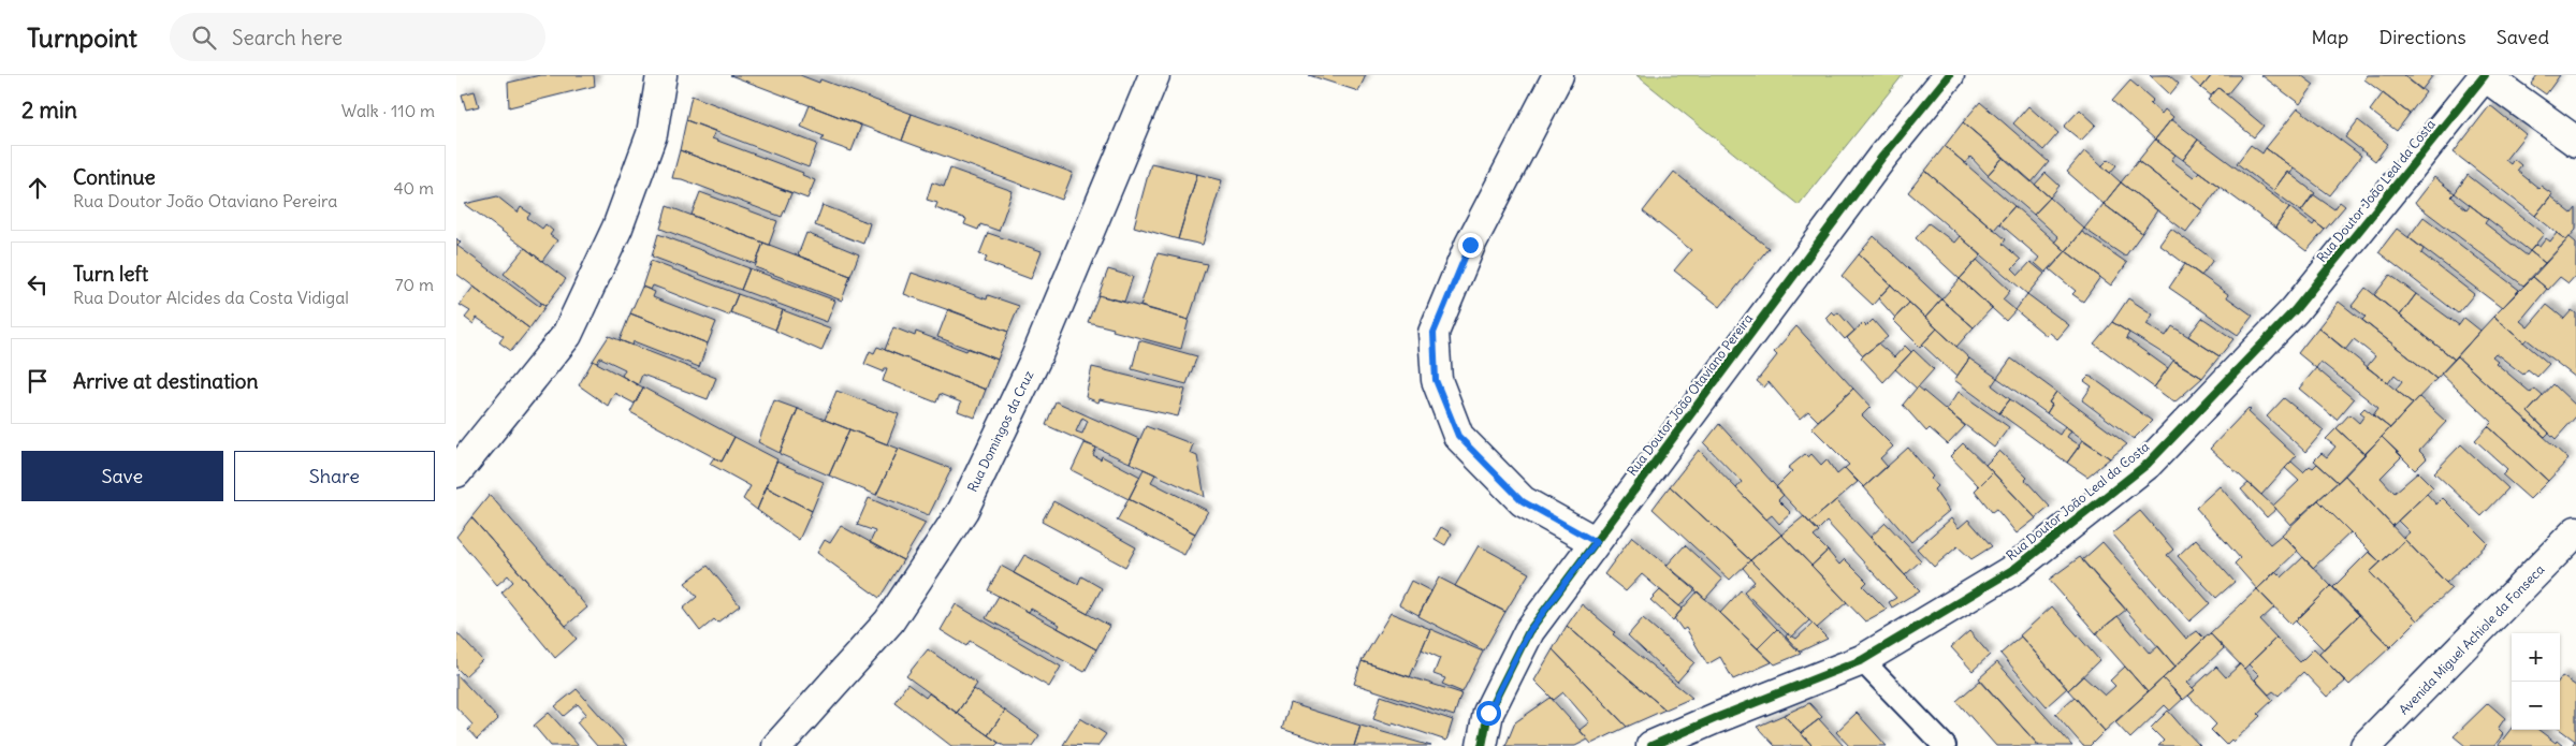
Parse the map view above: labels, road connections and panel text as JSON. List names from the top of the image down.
{
  "streets": {
    "street": [
      "Rua Doutor João Leal da Costa",
      "Rua Doutor João Otaviano Pereira",
      "Rua Domingos da Cruz",
      "Avenida Miguel Achiole da Fonseca"
    ]
  },
  "page": {
    "header": "Turnpoint",
    "search": "Search here",
    "nav": ["Map", "Directions", "Saved"],
    "heading": ["2 min", "Walk · 110 m"],
    "list": [
      ["Continue", "Rua Doutor João Otaviano Pereira", "40 m"],
      ["Turn left", "Rua Doutor Alcides da Costa Vidigal", "70 m"],
      "Arrive at destination"
    ],
    "buttons": ["Save", "Share"],
    "map_buttons": ["+", "−"]
  }
}
